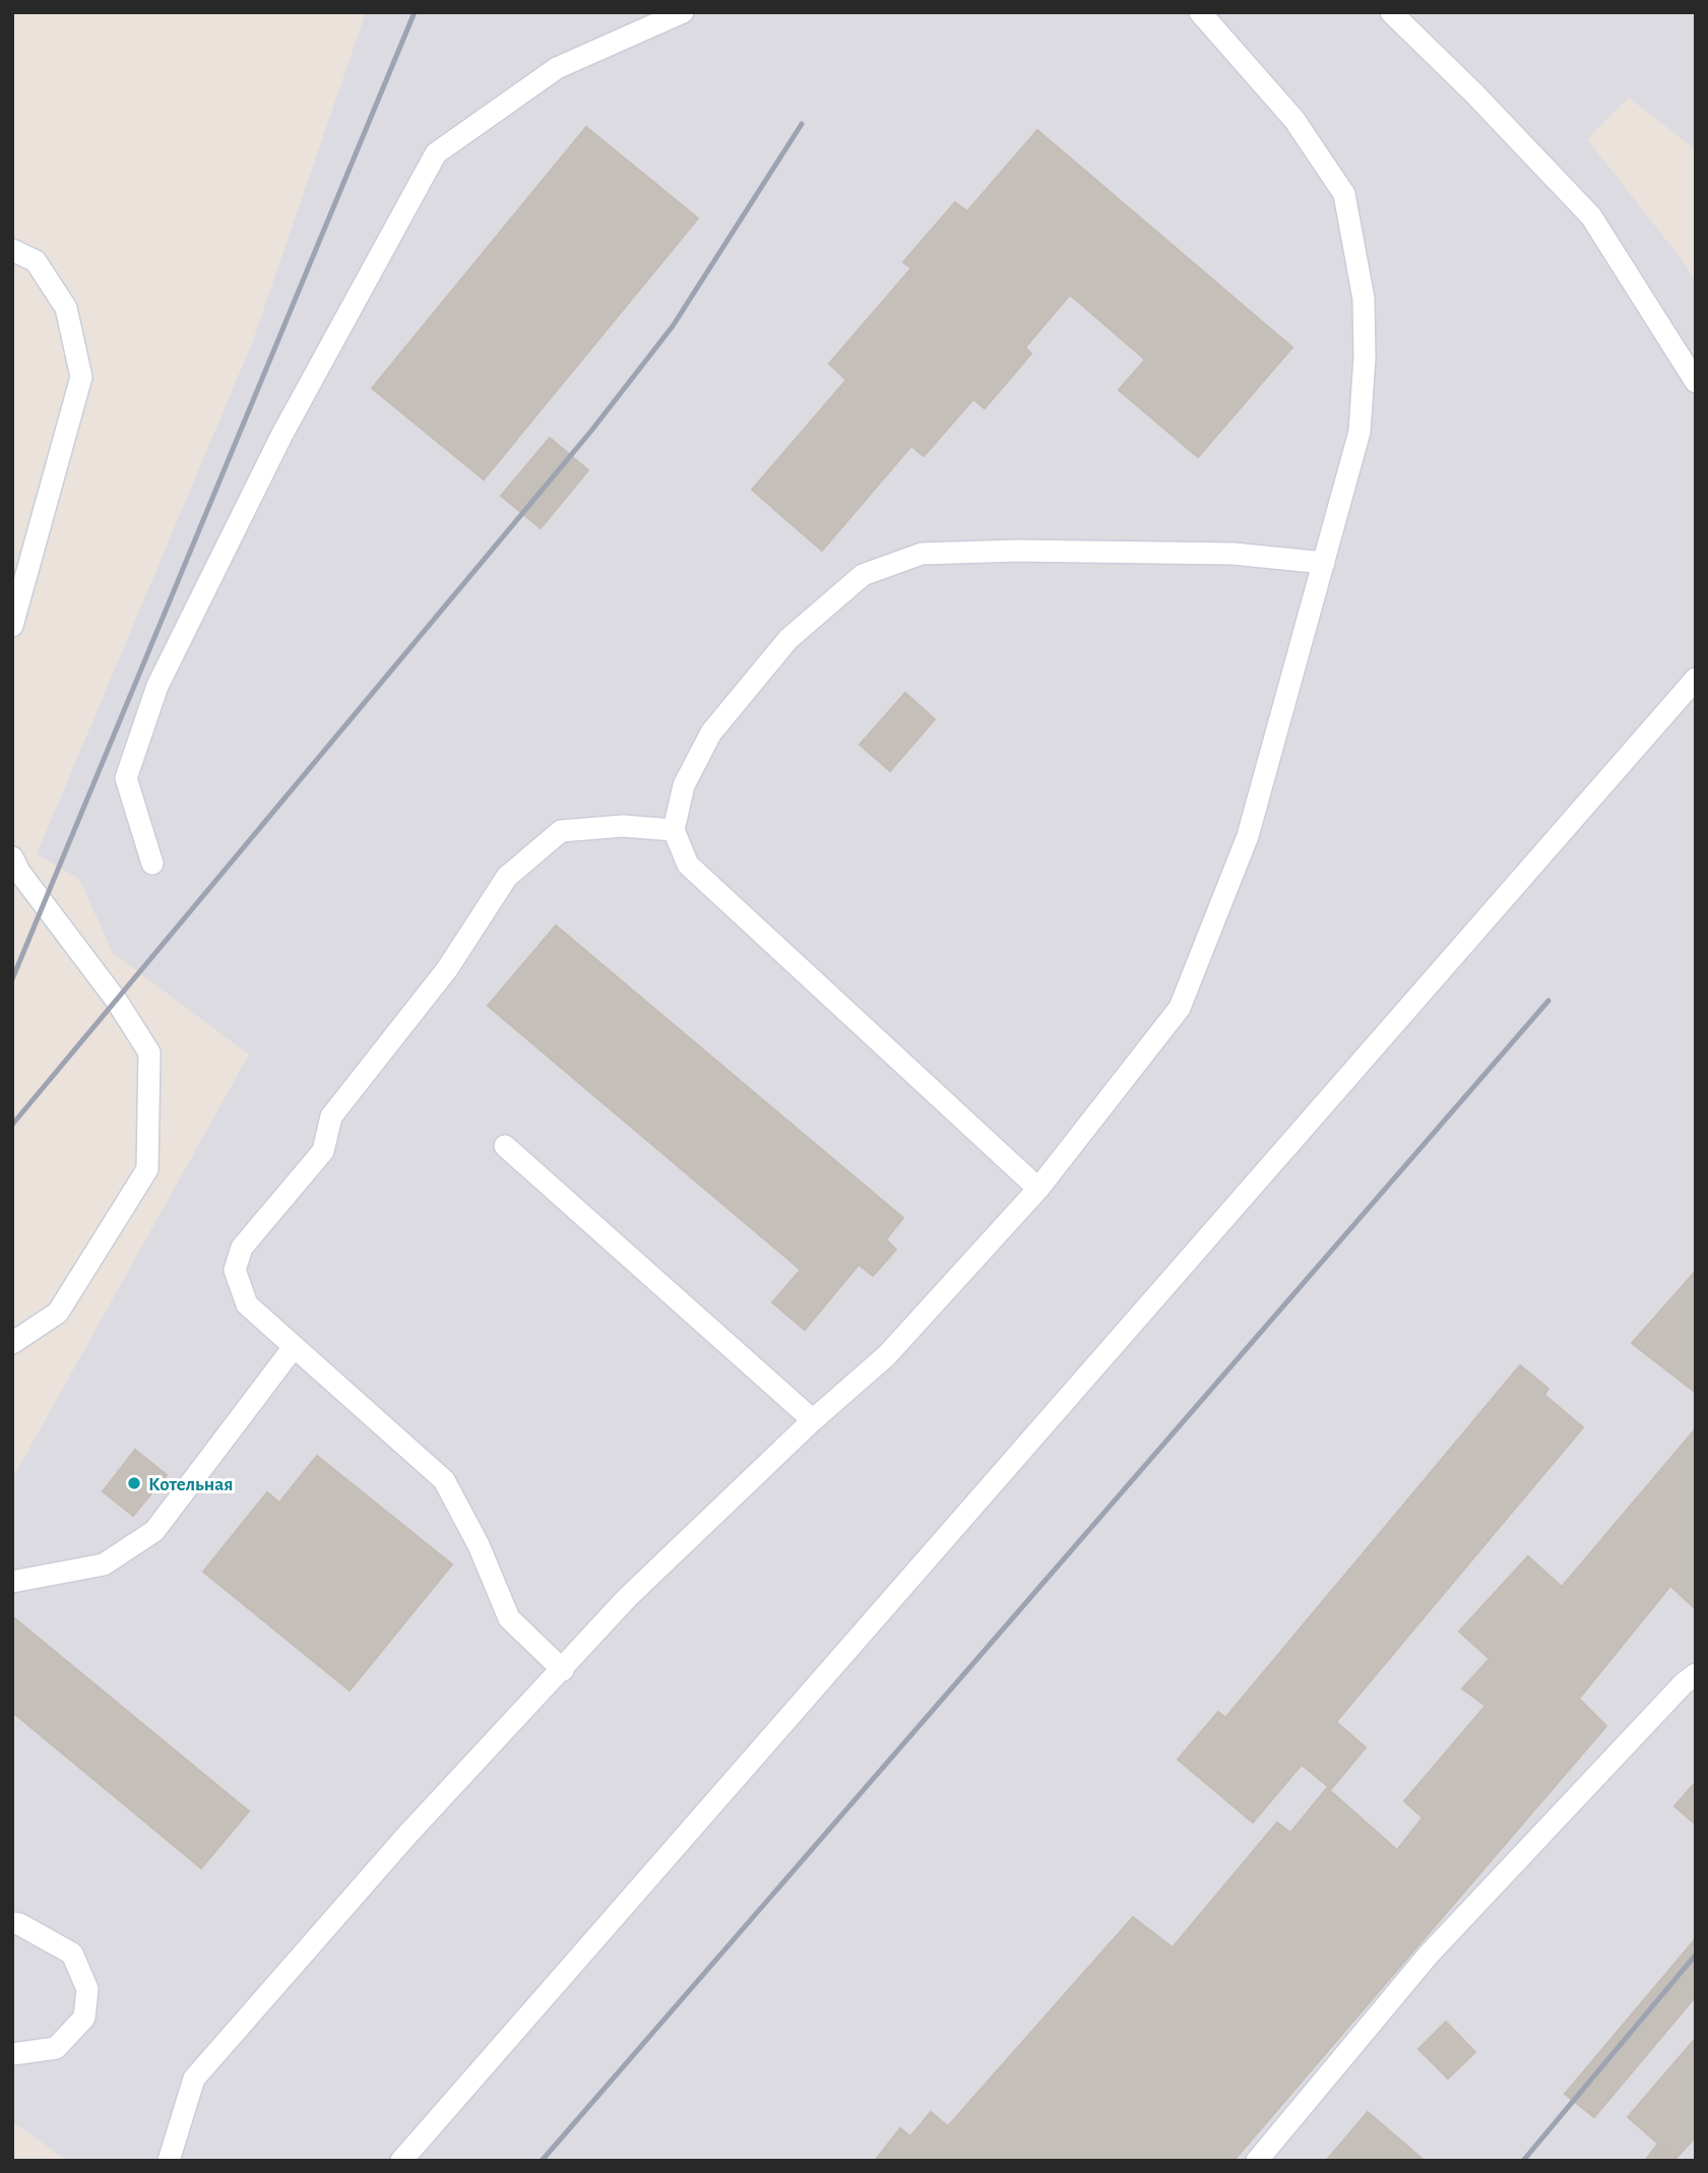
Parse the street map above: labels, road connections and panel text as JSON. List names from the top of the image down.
{
  "places": ["Котельная"]
}
